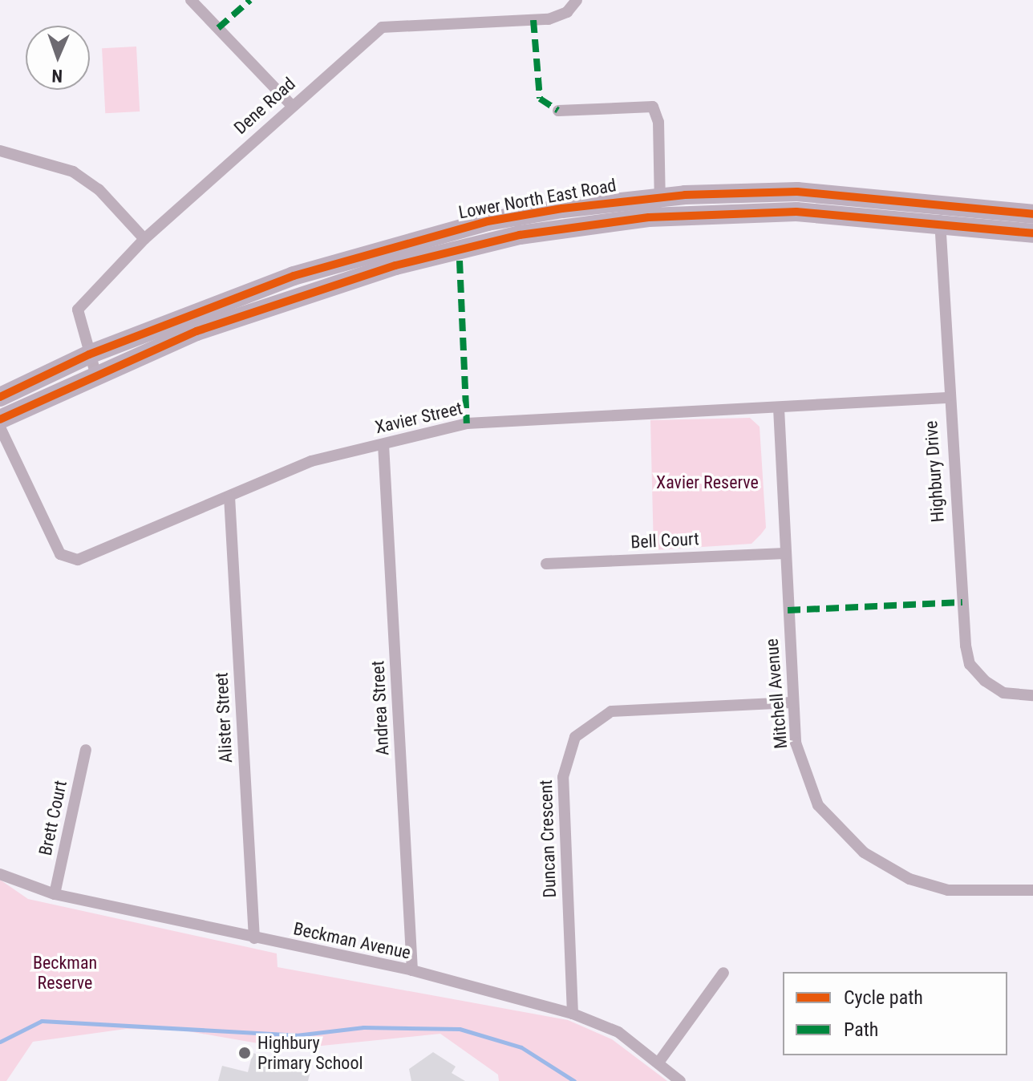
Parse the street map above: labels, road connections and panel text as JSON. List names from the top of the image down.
{
  "streets": {
    "main road": ["Lower North East Road"],
    "street": [
      "Dene Road",
      "Xavier Street",
      "Highbury Drive",
      "Bell Court",
      "Mitchell Avenue",
      "Andrea Street",
      "Alister Street",
      "Brett Court",
      "Duncan Crescent",
      "Beckman Avenue"
    ]
  },
  "crossings": [
    ["Dene Road", "Lower North East Road"],
    ["Lower North East Road", "Highbury Drive"],
    ["Xavier Street", "Highbury Drive"],
    ["Xavier Street", "Mitchell Avenue"],
    ["Xavier Street", "Andrea Street"],
    ["Xavier Street", "Alister Street"],
    ["Bell Court", "Mitchell Avenue"],
    ["Mitchell Avenue", "Duncan Crescent"],
    ["Andrea Street", "Beckman Avenue"],
    ["Alister Street", "Beckman Avenue"],
    ["Brett Court", "Beckman Avenue"],
    ["Duncan Crescent", "Beckman Avenue"]
  ],
  "parks": ["Xavier Reserve", "Beckman Reserve"],
  "places": ["Highbury Primary School"],
  "legend": ["Cycle path", "Path"],
  "north": "bottom"
}
